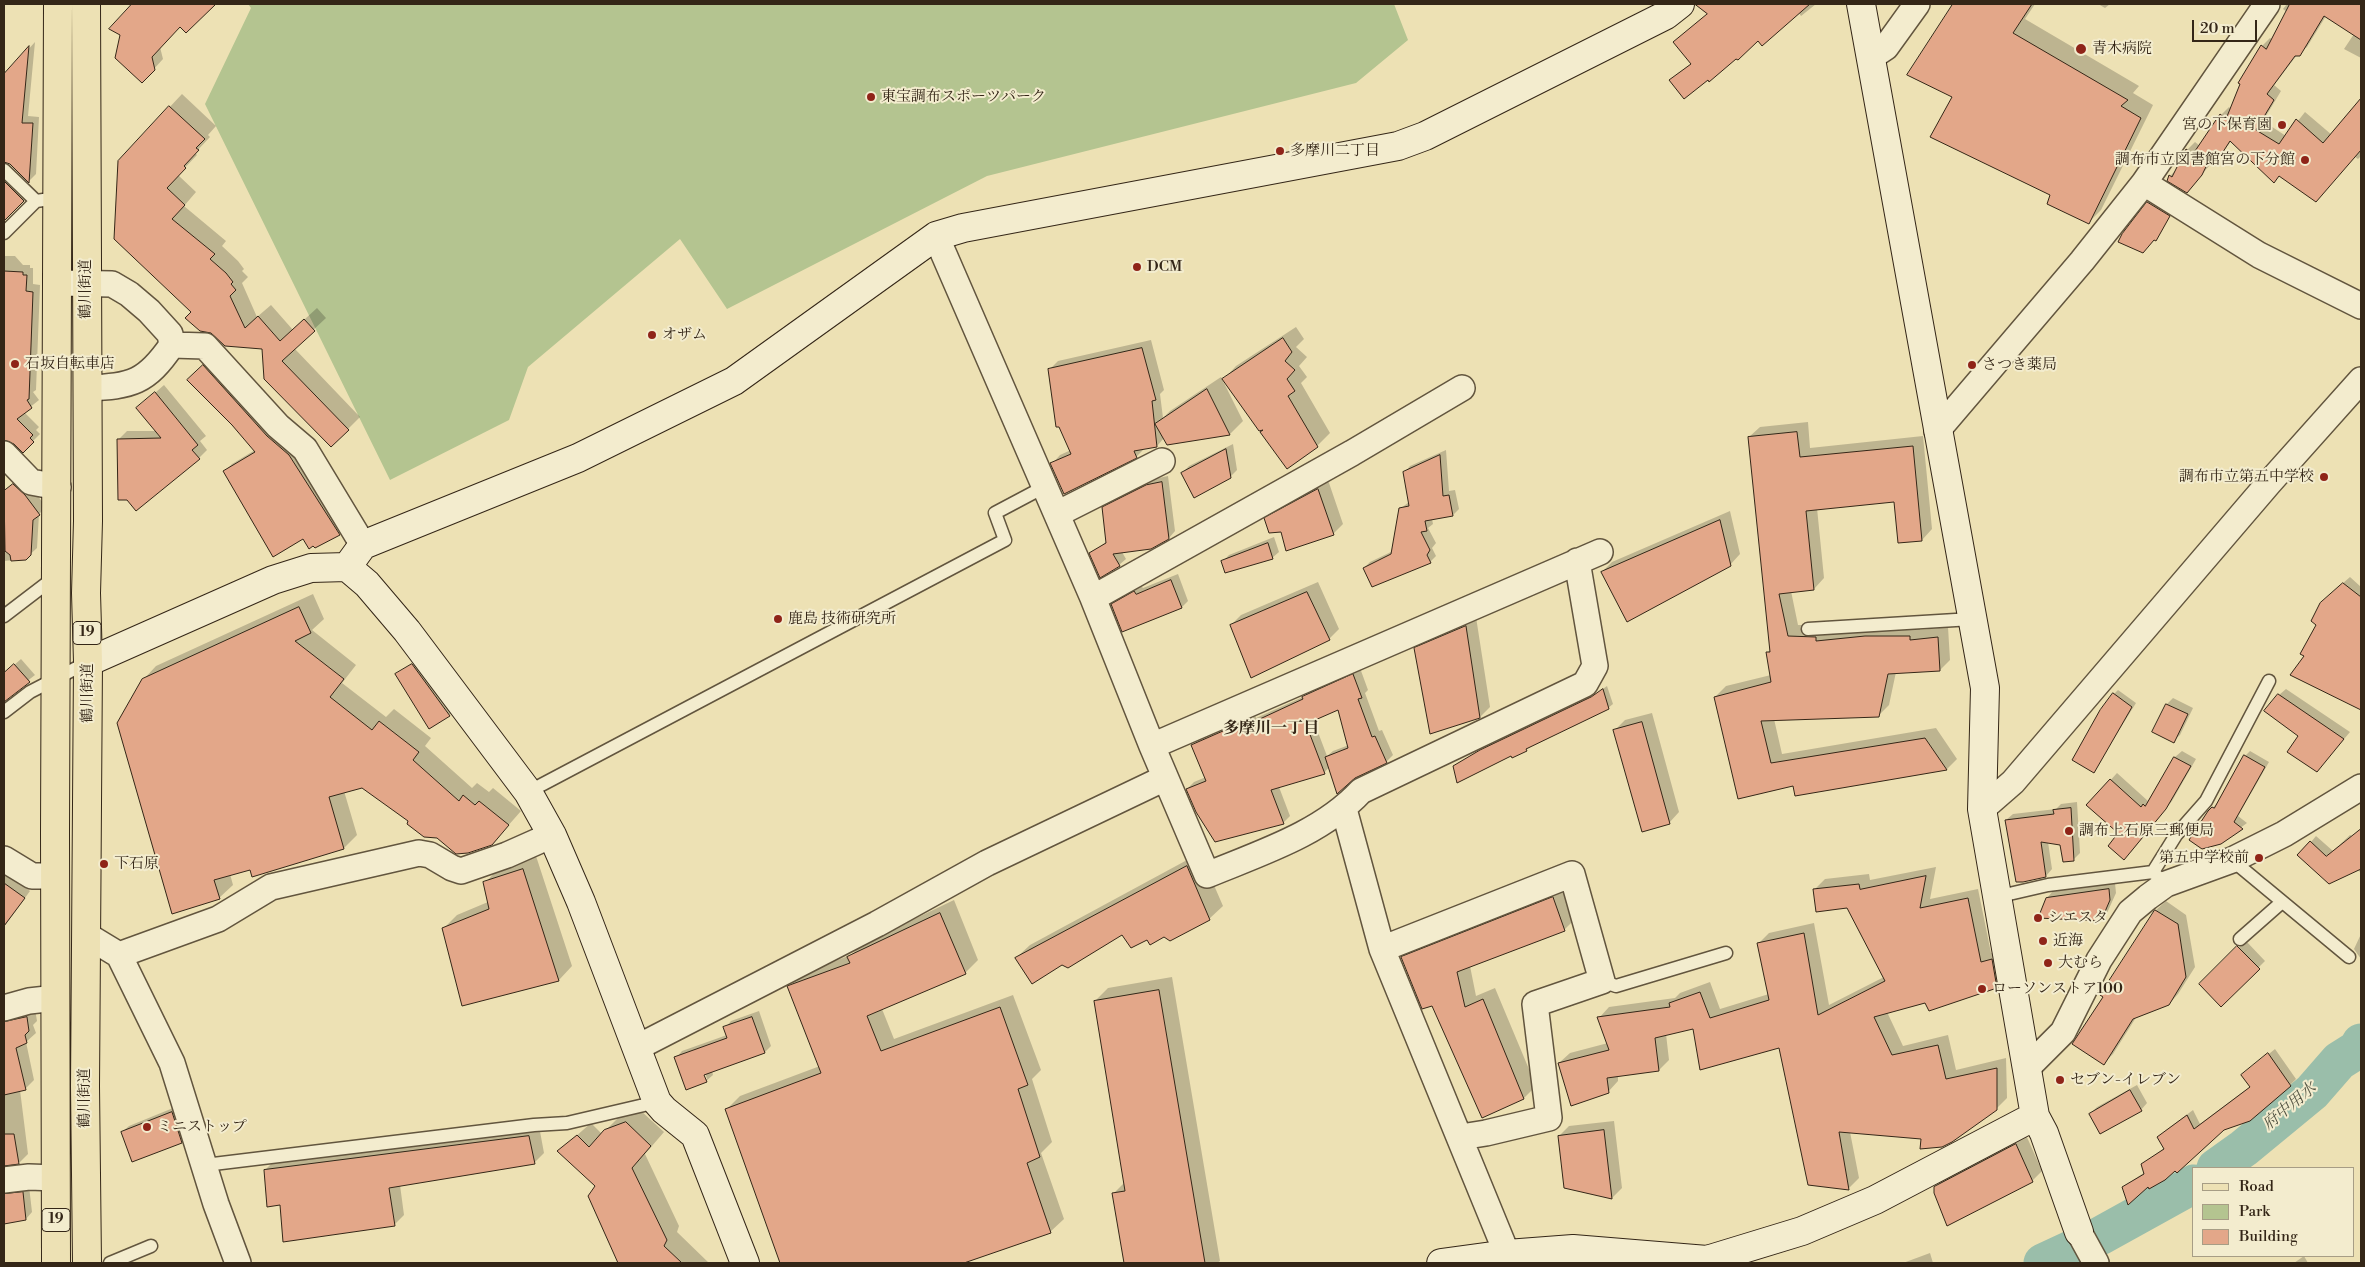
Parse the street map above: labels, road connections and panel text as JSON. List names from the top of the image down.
{
  "streets": {
    "main road": ["鶴川街道", "19"]
  },
  "districts": ["多摩川一丁目"],
  "water": ["府中用水"],
  "places": [
    "青木病院",
    "東宝調布スポーツパーク",
    "宮の下保育園",
    "多摩川二丁目",
    "調布市立図書館宮の下分館",
    "DCM",
    "オザム",
    "石坂自転車店",
    "さつき薬局",
    "調布市立第五中学校",
    "鹿島 技術研究所",
    "調布上石原三郵便局",
    "第五中学校前",
    "下石原",
    "シエスタ",
    "近海",
    "大むら",
    "ローソンストア100",
    "セブン-イレブン",
    "ミニストップ"
  ],
  "legend": ["Road", "Park", "Building"],
  "scale_bar": "20 m"
}
